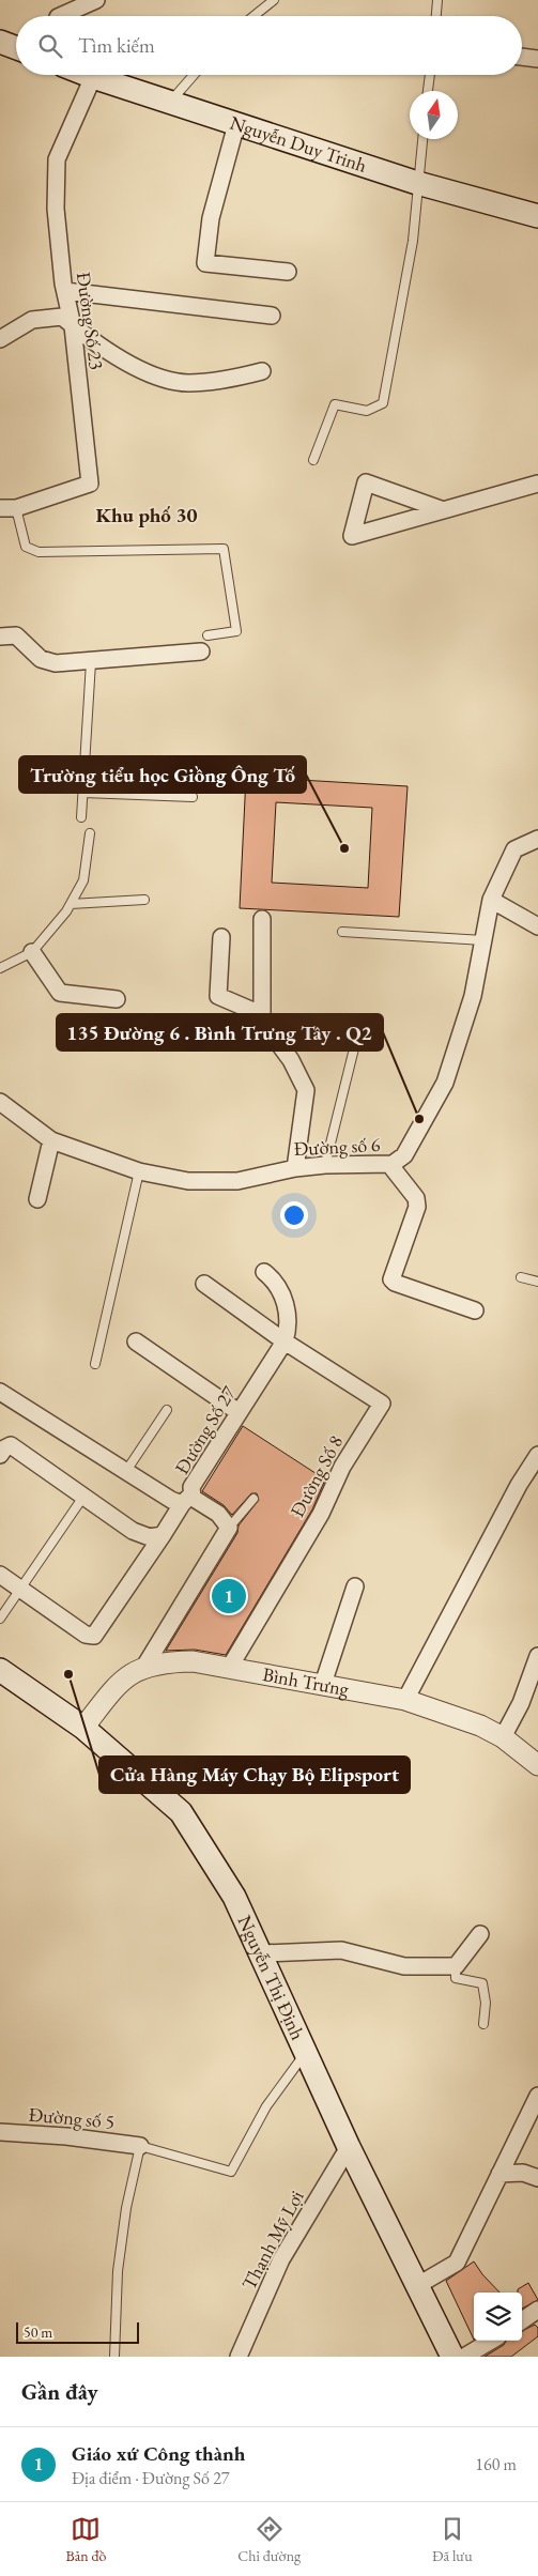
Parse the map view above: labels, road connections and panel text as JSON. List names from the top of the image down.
{
  "streets": {
    "main road": ["Nguyễn Duy Trinh", "Nguyễn Thị Định"],
    "street": [
      "Đường Số 23",
      "Đường số 6",
      "Đường Số 27",
      "Đường Số 8",
      "Bình Trưng",
      "Đường số 5",
      "Thạnh Mỹ Lợi"
    ]
  },
  "crossings": [
    ["Nguyễn Duy Trinh", "Đường Số 23"],
    ["Đường Số 27", "Đường Số 8"],
    ["Đường Số 8", "Bình Trưng"],
    ["Bình Trưng", "Nguyễn Thị Định"],
    ["Nguyễn Thị Định", "Thạnh Mỹ Lợi"]
  ],
  "districts": ["Khu phố 30"],
  "places": ["Trường tiểu học Giồng Ông Tố", "135 Đường 6 . Bình Trưng Tây . Q2", "Cửa Hàng Máy Chạy Bộ Elipsport"],
  "scale_bar": "50 m",
  "north": "top",
  "page": {
    "search": "Tìm kiếm",
    "pins": "1",
    "scale": "50 m",
    "heading": "Gần đây",
    "list": [
      {
        "mark": "1",
        "name": "Giáo xứ Công thành",
        "note": "Địa điểm · Đường Số 27",
        "value": "160 m"
      }
    ],
    "nav": ["Bản đồ", "Chỉ đường", "Đã lưu"]
  }
}
